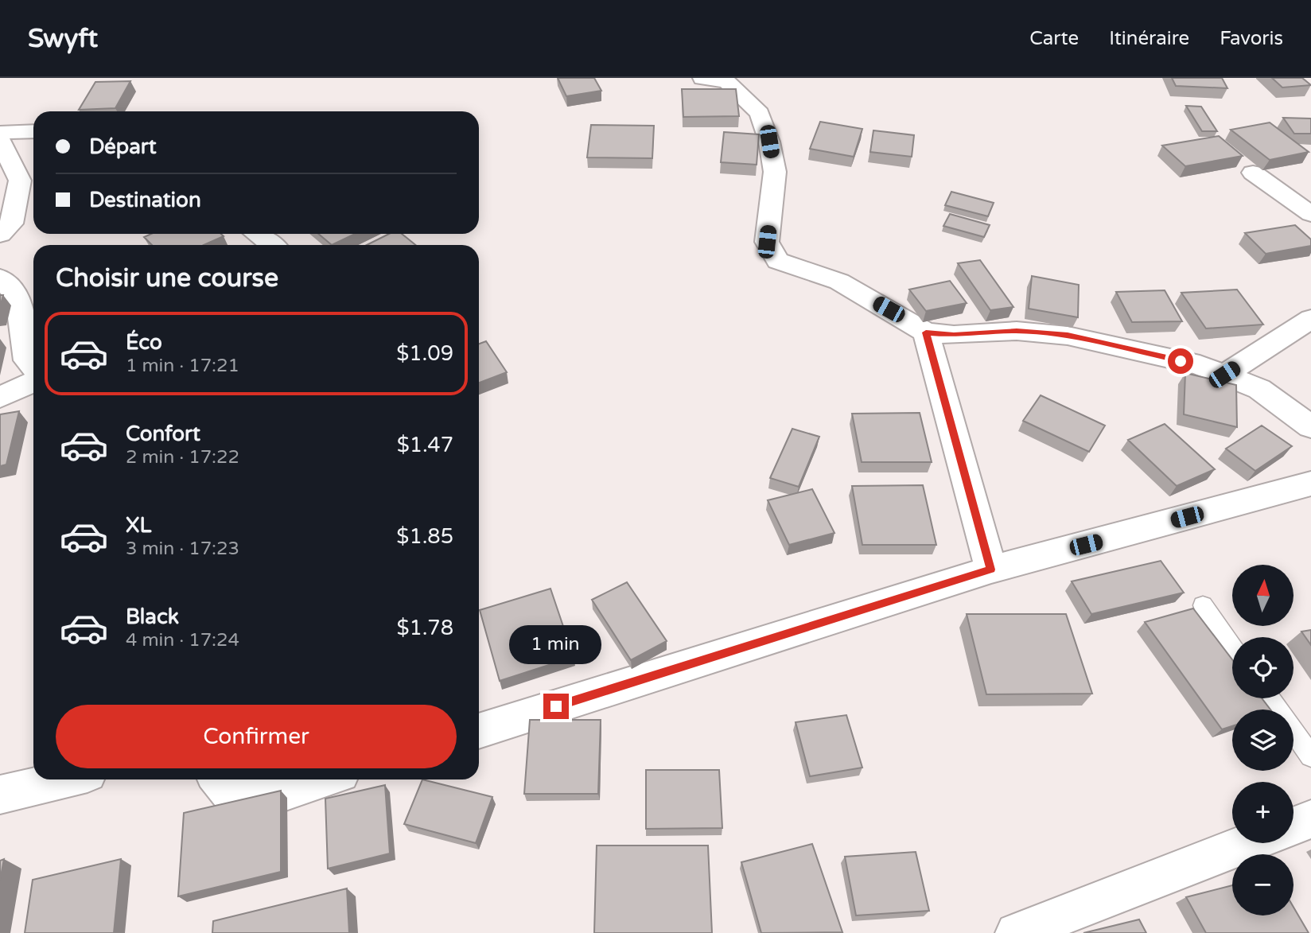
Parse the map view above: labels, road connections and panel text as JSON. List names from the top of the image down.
{
  "north": "top",
  "page": {
    "header": "Swyft",
    "nav": ["Carte", "Itinéraire", "Favoris"],
    "banner": ["Départ", "Destination"],
    "heading": "Choisir une course",
    "list": [
      {
        "name": "Éco",
        "note": "1 min · 17:21",
        "value": "$1.09"
      },
      {
        "name": "Confort",
        "note": "2 min · 17:22",
        "value": "$1.47"
      },
      {
        "name": "XL",
        "note": "3 min · 17:23",
        "value": "$1.85"
      },
      {
        "name": "Black",
        "note": "4 min · 17:24",
        "value": "$1.78"
      }
    ],
    "map_buttons": ["+", "−"],
    "bubble": "1 min",
    "buttons": "Confirmer"
  }
}
